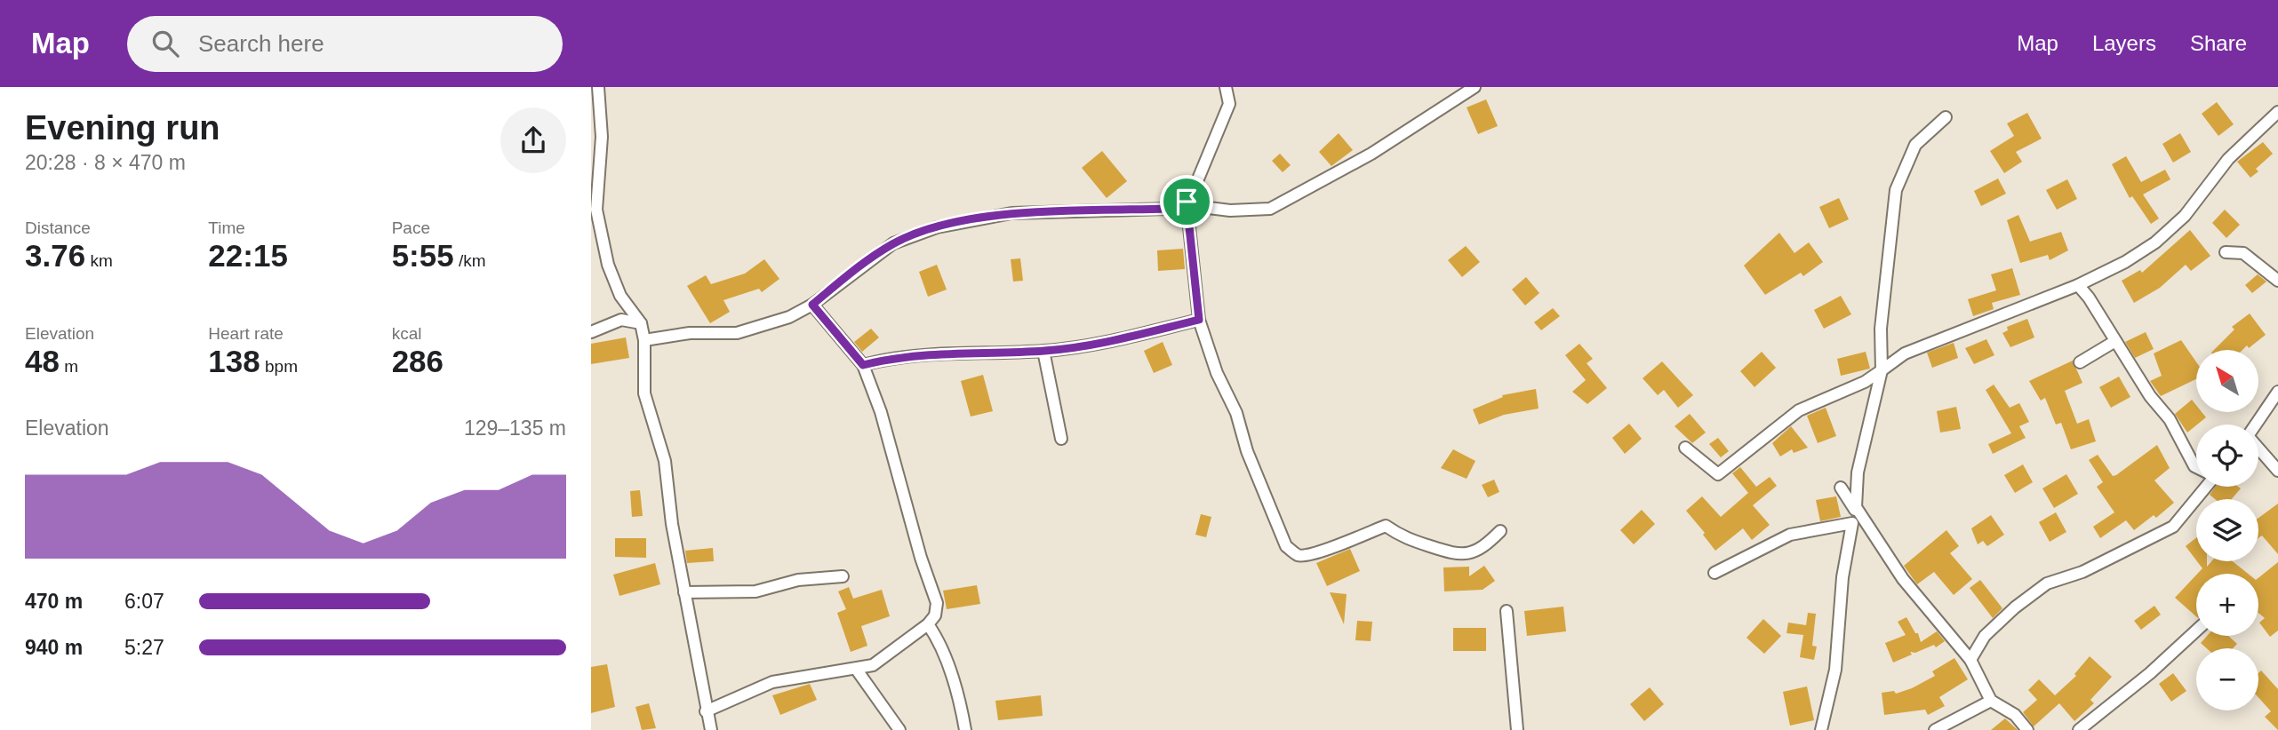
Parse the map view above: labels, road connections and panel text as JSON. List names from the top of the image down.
{
  "north": "top left",
  "page": {
    "header": "Map",
    "search": "Search here",
    "nav": ["Map", "Layers", "Share"],
    "heading": ["Evening run", "20:28 · 8 × 470 m"],
    "stats": [
      ["Distance", "3.76 km"],
      ["Time", "22:15"],
      ["Pace", "5:55 /km"],
      ["Elevation", "48 m"],
      ["Heart rate", "138 bpm"],
      ["kcal", "286"]
    ],
    "map_buttons": ["+", "−"],
    "chart": ["Elevation", "129–135 m"],
    "list": [
      {
        "name": "470 m",
        "note": "6:07"
      },
      {
        "name": "940 m",
        "note": "5:27"
      }
    ]
  }
}
